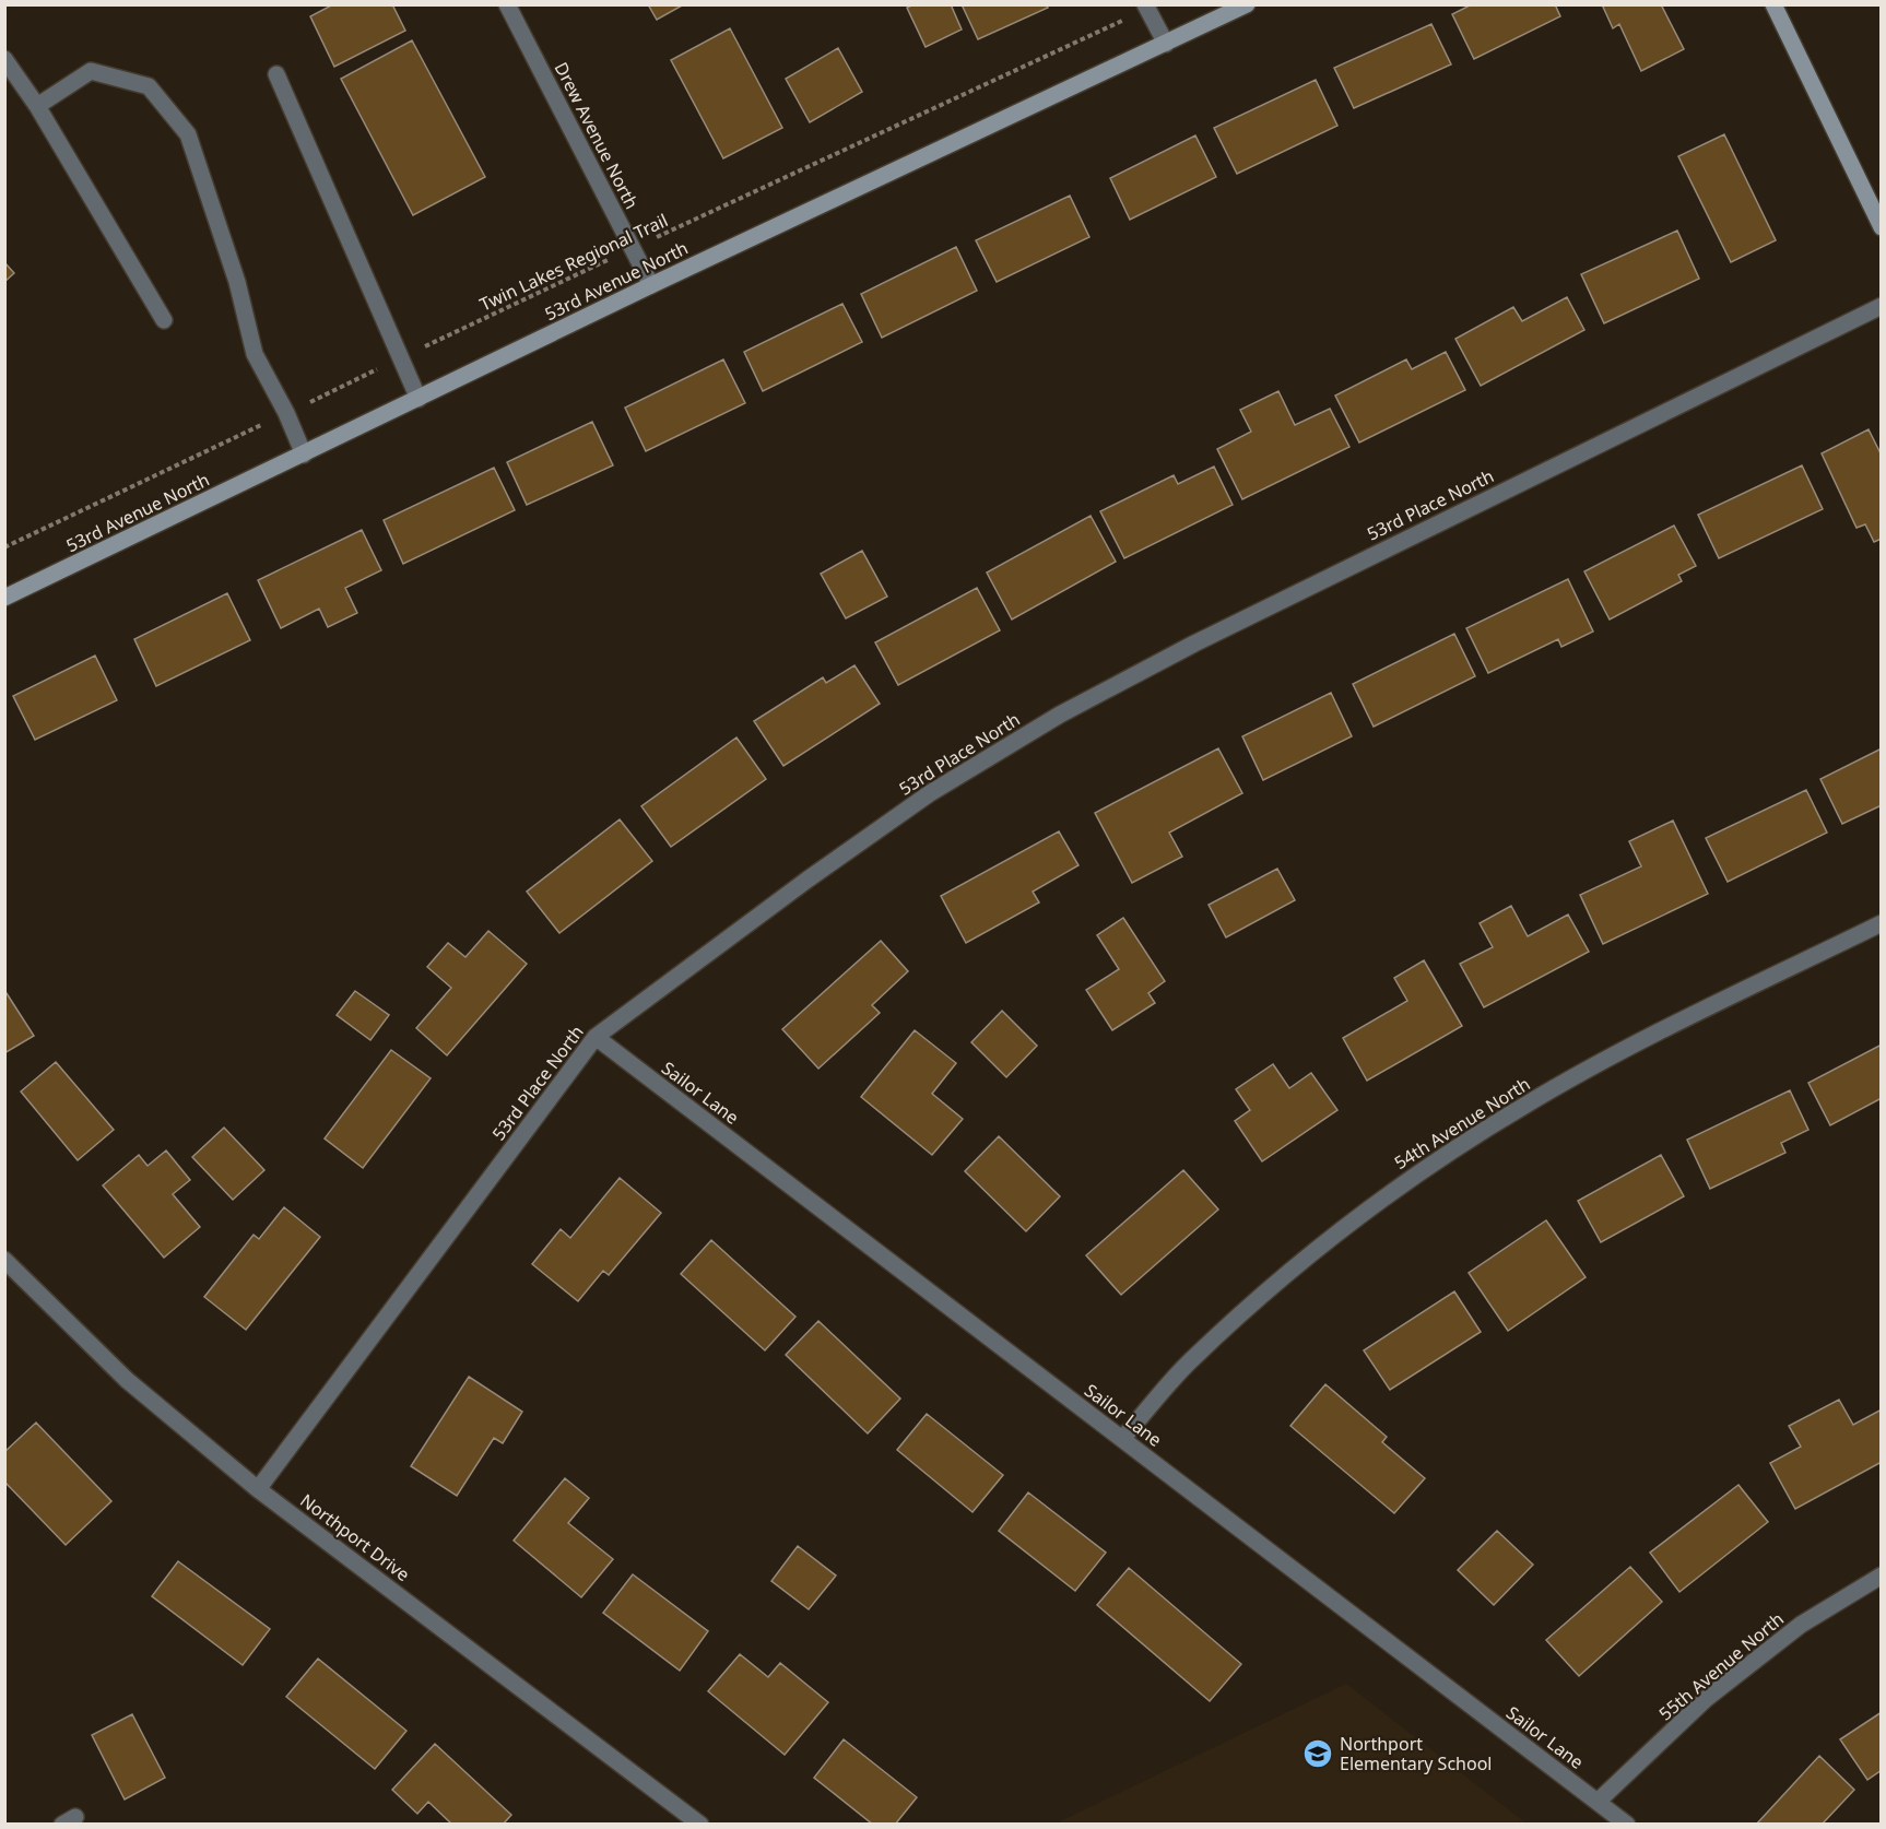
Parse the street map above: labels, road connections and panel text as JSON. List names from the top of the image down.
{
  "streets": {
    "street": [
      "Drew Avenue North",
      "53rd Avenue North",
      "53rd Place North",
      "Sailor Lane",
      "54th Avenue North",
      "Northport Drive",
      "55th Avenue North"
    ],
    "path": ["Twin Lakes Regional Trail"]
  },
  "crossings": [
    ["Drew Avenue North", "Twin Lakes Regional Trail"],
    ["Drew Avenue North", "53rd Avenue North"],
    ["53rd Place North", "Sailor Lane"],
    ["53rd Place North", "Northport Drive"],
    ["Sailor Lane", "54th Avenue North"],
    ["Sailor Lane", "55th Avenue North"]
  ],
  "places": {
    "school or university": ["Northport Elementary School"]
  }
}
